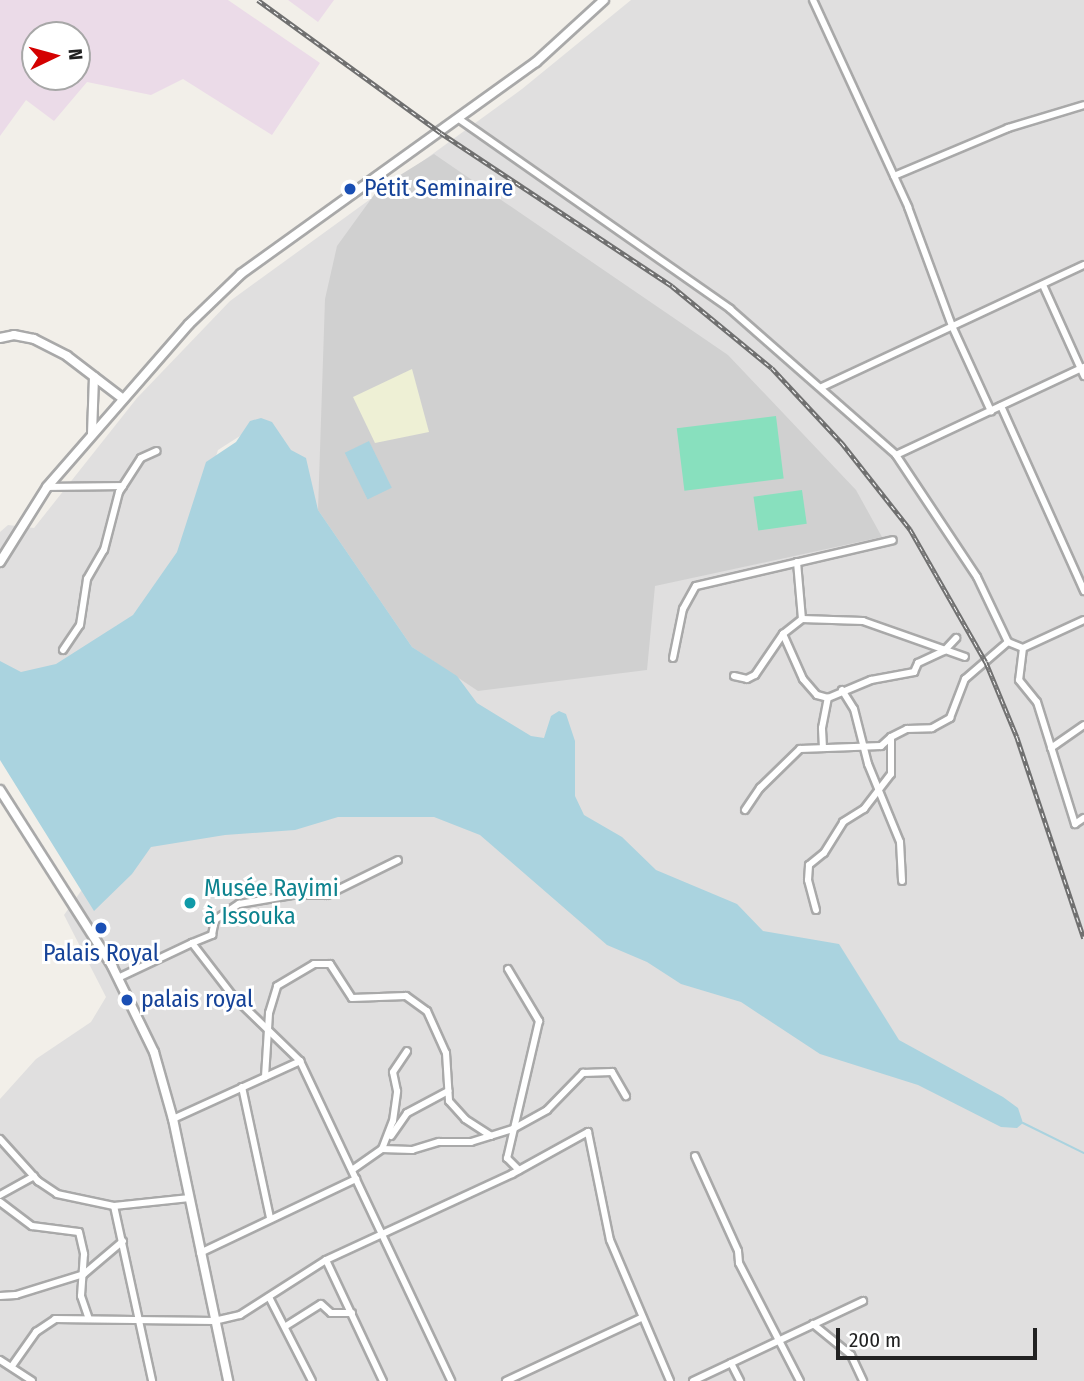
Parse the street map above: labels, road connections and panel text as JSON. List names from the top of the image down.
{
  "places": [
    "Pétit Seminaire",
    "Musée Rayimi à Issouka",
    "Palais Royal",
    "palais royal"
  ],
  "scale_bar": "200 m",
  "north": "right"
}
